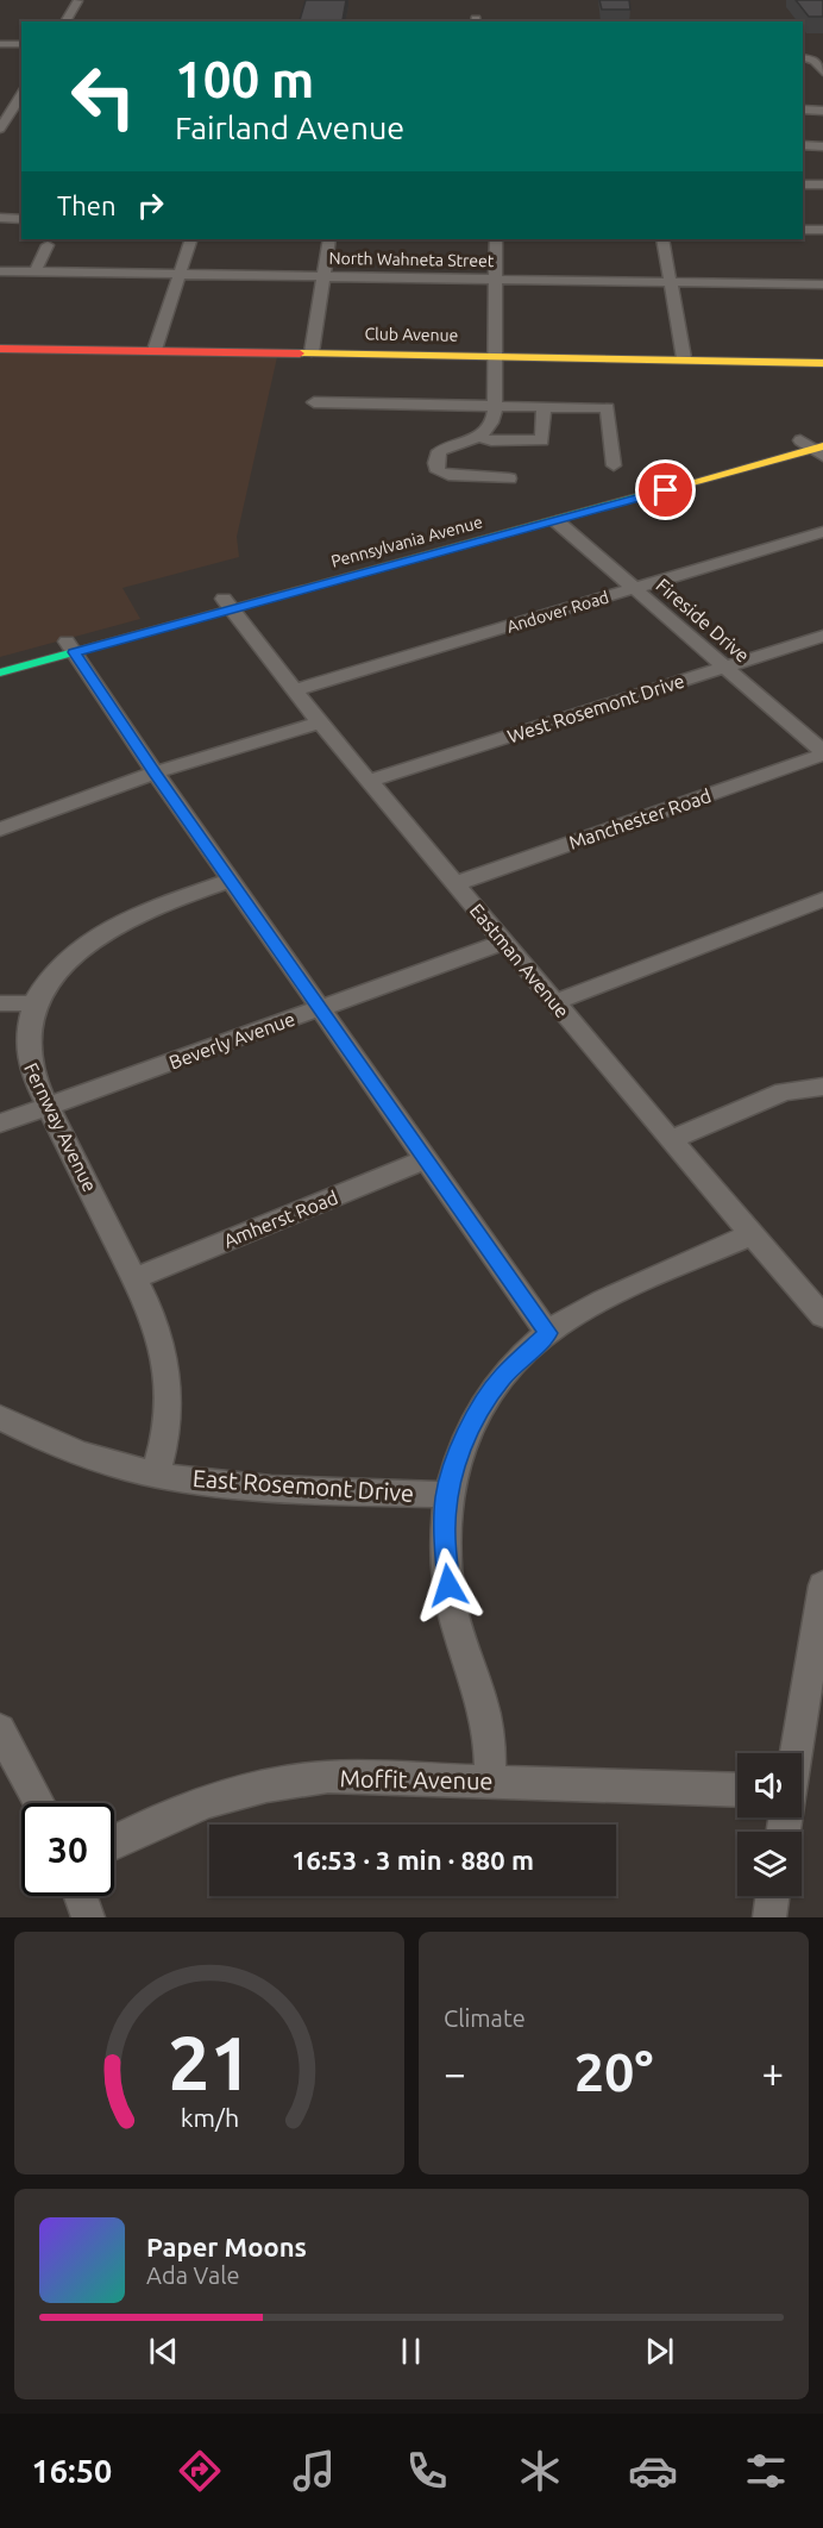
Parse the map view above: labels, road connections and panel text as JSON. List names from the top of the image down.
{
  "streets": {
    "street": [
      "North Wahneta Street",
      "Club Avenue",
      "Pennsylvania Avenue",
      "Andover Road",
      "Fireside Drive",
      "West Rosemont Drive",
      "Manchester Road",
      "Eastman Avenue",
      "Beverly Avenue",
      "Fernway Avenue",
      "Amherst Road",
      "East Rosemont Drive",
      "Moffit Avenue"
    ]
  },
  "crossings": [
    ["Pennsylvania Avenue", "Fireside Drive"],
    ["Pennsylvania Avenue", "Eastman Avenue"],
    ["Andover Road", "Fireside Drive"],
    ["Andover Road", "Eastman Avenue"],
    ["Fireside Drive", "West Rosemont Drive"],
    ["Fireside Drive", "Manchester Road"],
    ["West Rosemont Drive", "Eastman Avenue"],
    ["Manchester Road", "Eastman Avenue"],
    ["Eastman Avenue", "Beverly Avenue"],
    ["Beverly Avenue", "Fernway Avenue"],
    ["Fernway Avenue", "Amherst Road"],
    ["Fernway Avenue", "East Rosemont Drive"]
  ],
  "page": {
    "turn": ["100 m", "Fairland Avenue"],
    "then": "Then",
    "limit": "30",
    "trip": "16:53 · 3 min · 880 m",
    "tile": "Climate",
    "heat": ["−", "20°", "+"],
    "song": ["Paper Moons", "Ada Vale"],
    "tabs": "16:50",
    "gauge": ["21", "km/h"]
  }
}
